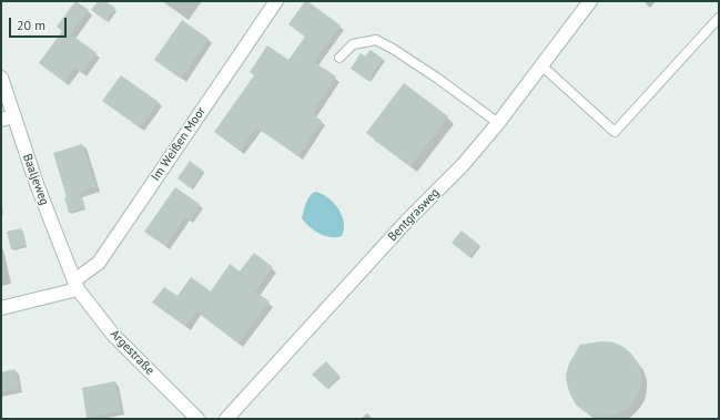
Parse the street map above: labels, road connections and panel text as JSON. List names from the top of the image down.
{
  "streets": {
    "street": [
      "Im Weißen Moor",
      "Baaljeweg",
      "Bentgrasweg",
      "Argestraße"
    ]
  },
  "crossings": [
    ["Im Weißen Moor", "Baaljeweg"],
    ["Im Weißen Moor", "Argestraße"],
    ["Baaljeweg", "Argestraße"]
  ],
  "scale_bar": "20 m"
}
